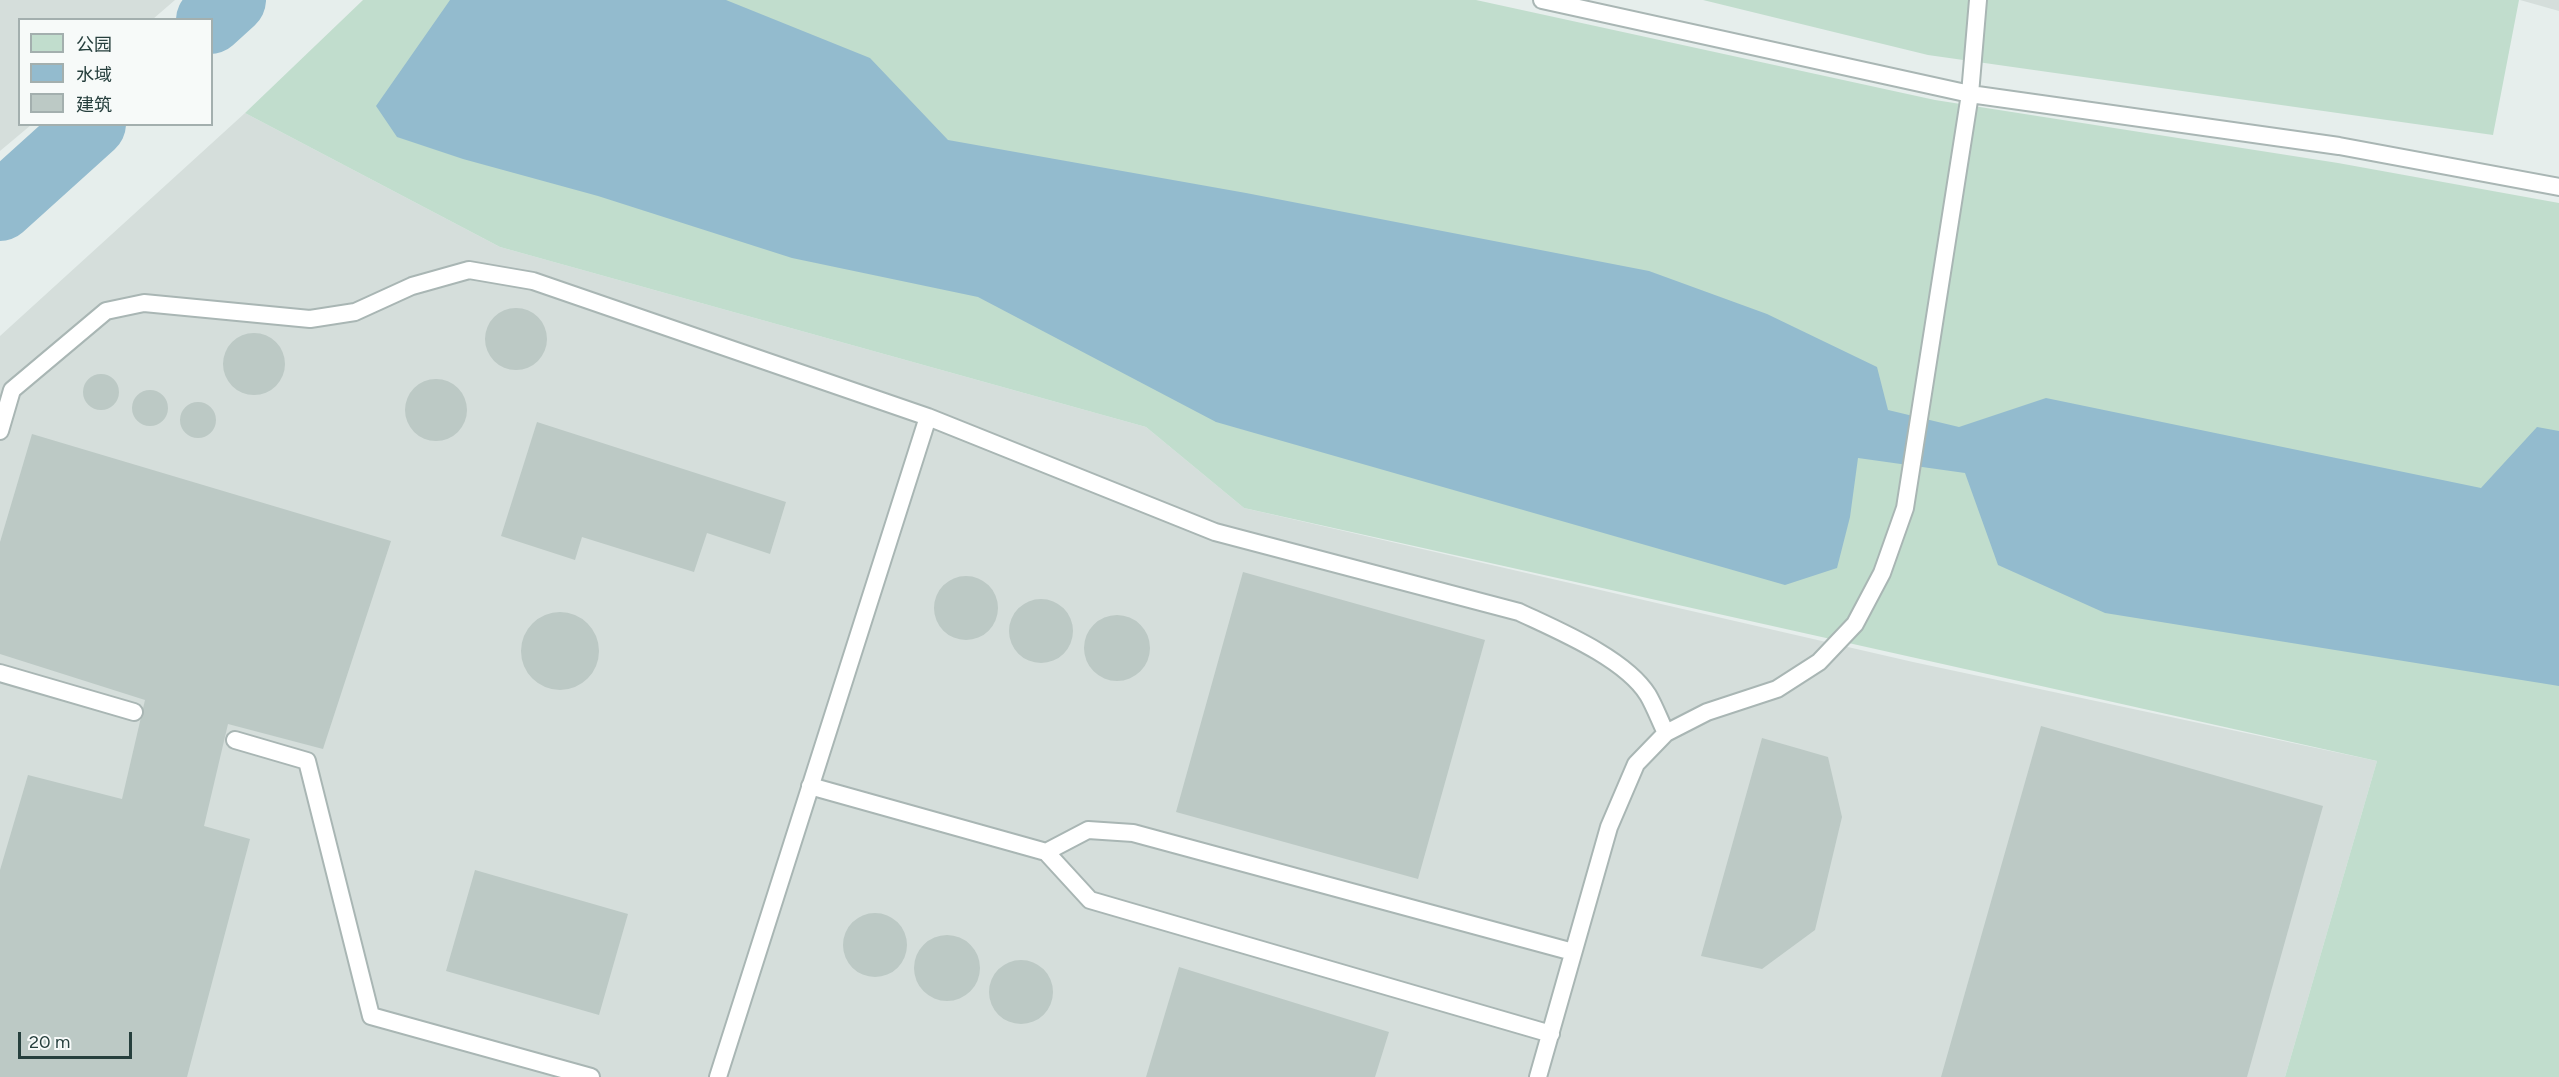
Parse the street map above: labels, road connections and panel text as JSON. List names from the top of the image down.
{
  "legend": ["公园", "水域", "建筑"],
  "scale_bar": "20 m"
}
